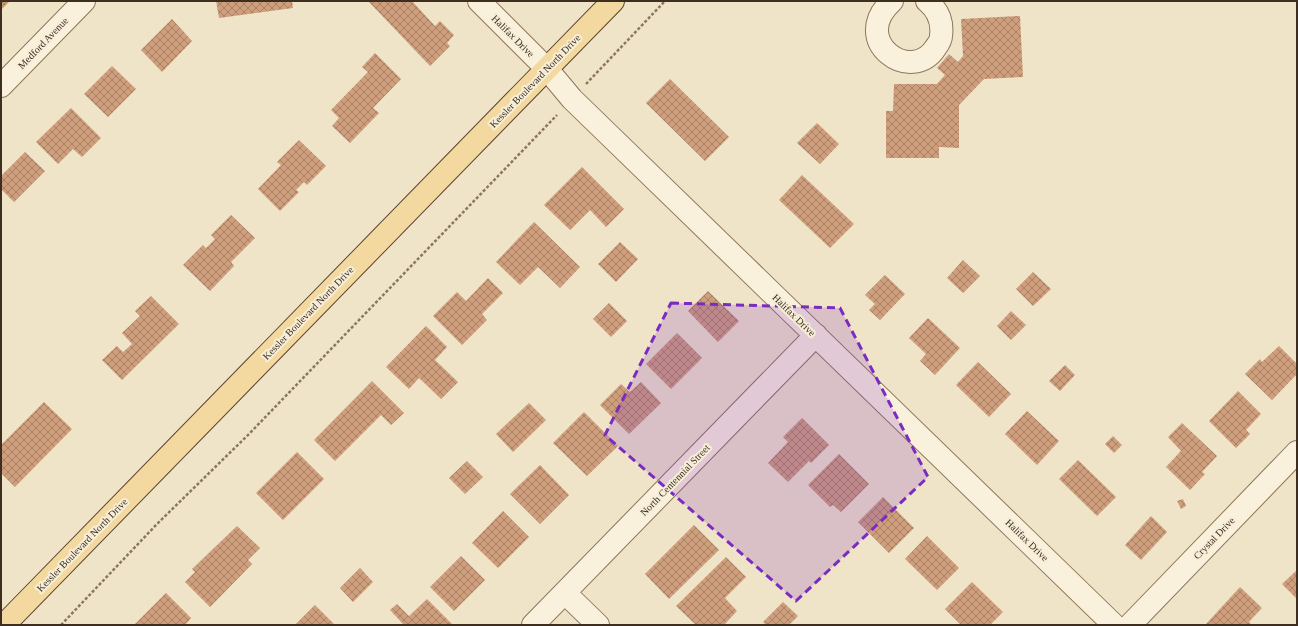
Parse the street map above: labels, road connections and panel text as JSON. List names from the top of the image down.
{
  "streets": {
    "main road": ["Kessler Boulevard North Drive"],
    "street": [
      "Halifax Drive",
      "Medford Avenue",
      "North Centennial Street",
      "Crystal Drive"
    ]
  },
  "crossings": [
    ["Halifax Drive", "Kessler Boulevard North Drive"],
    ["Halifax Drive", "North Centennial Street"]
  ]
}
